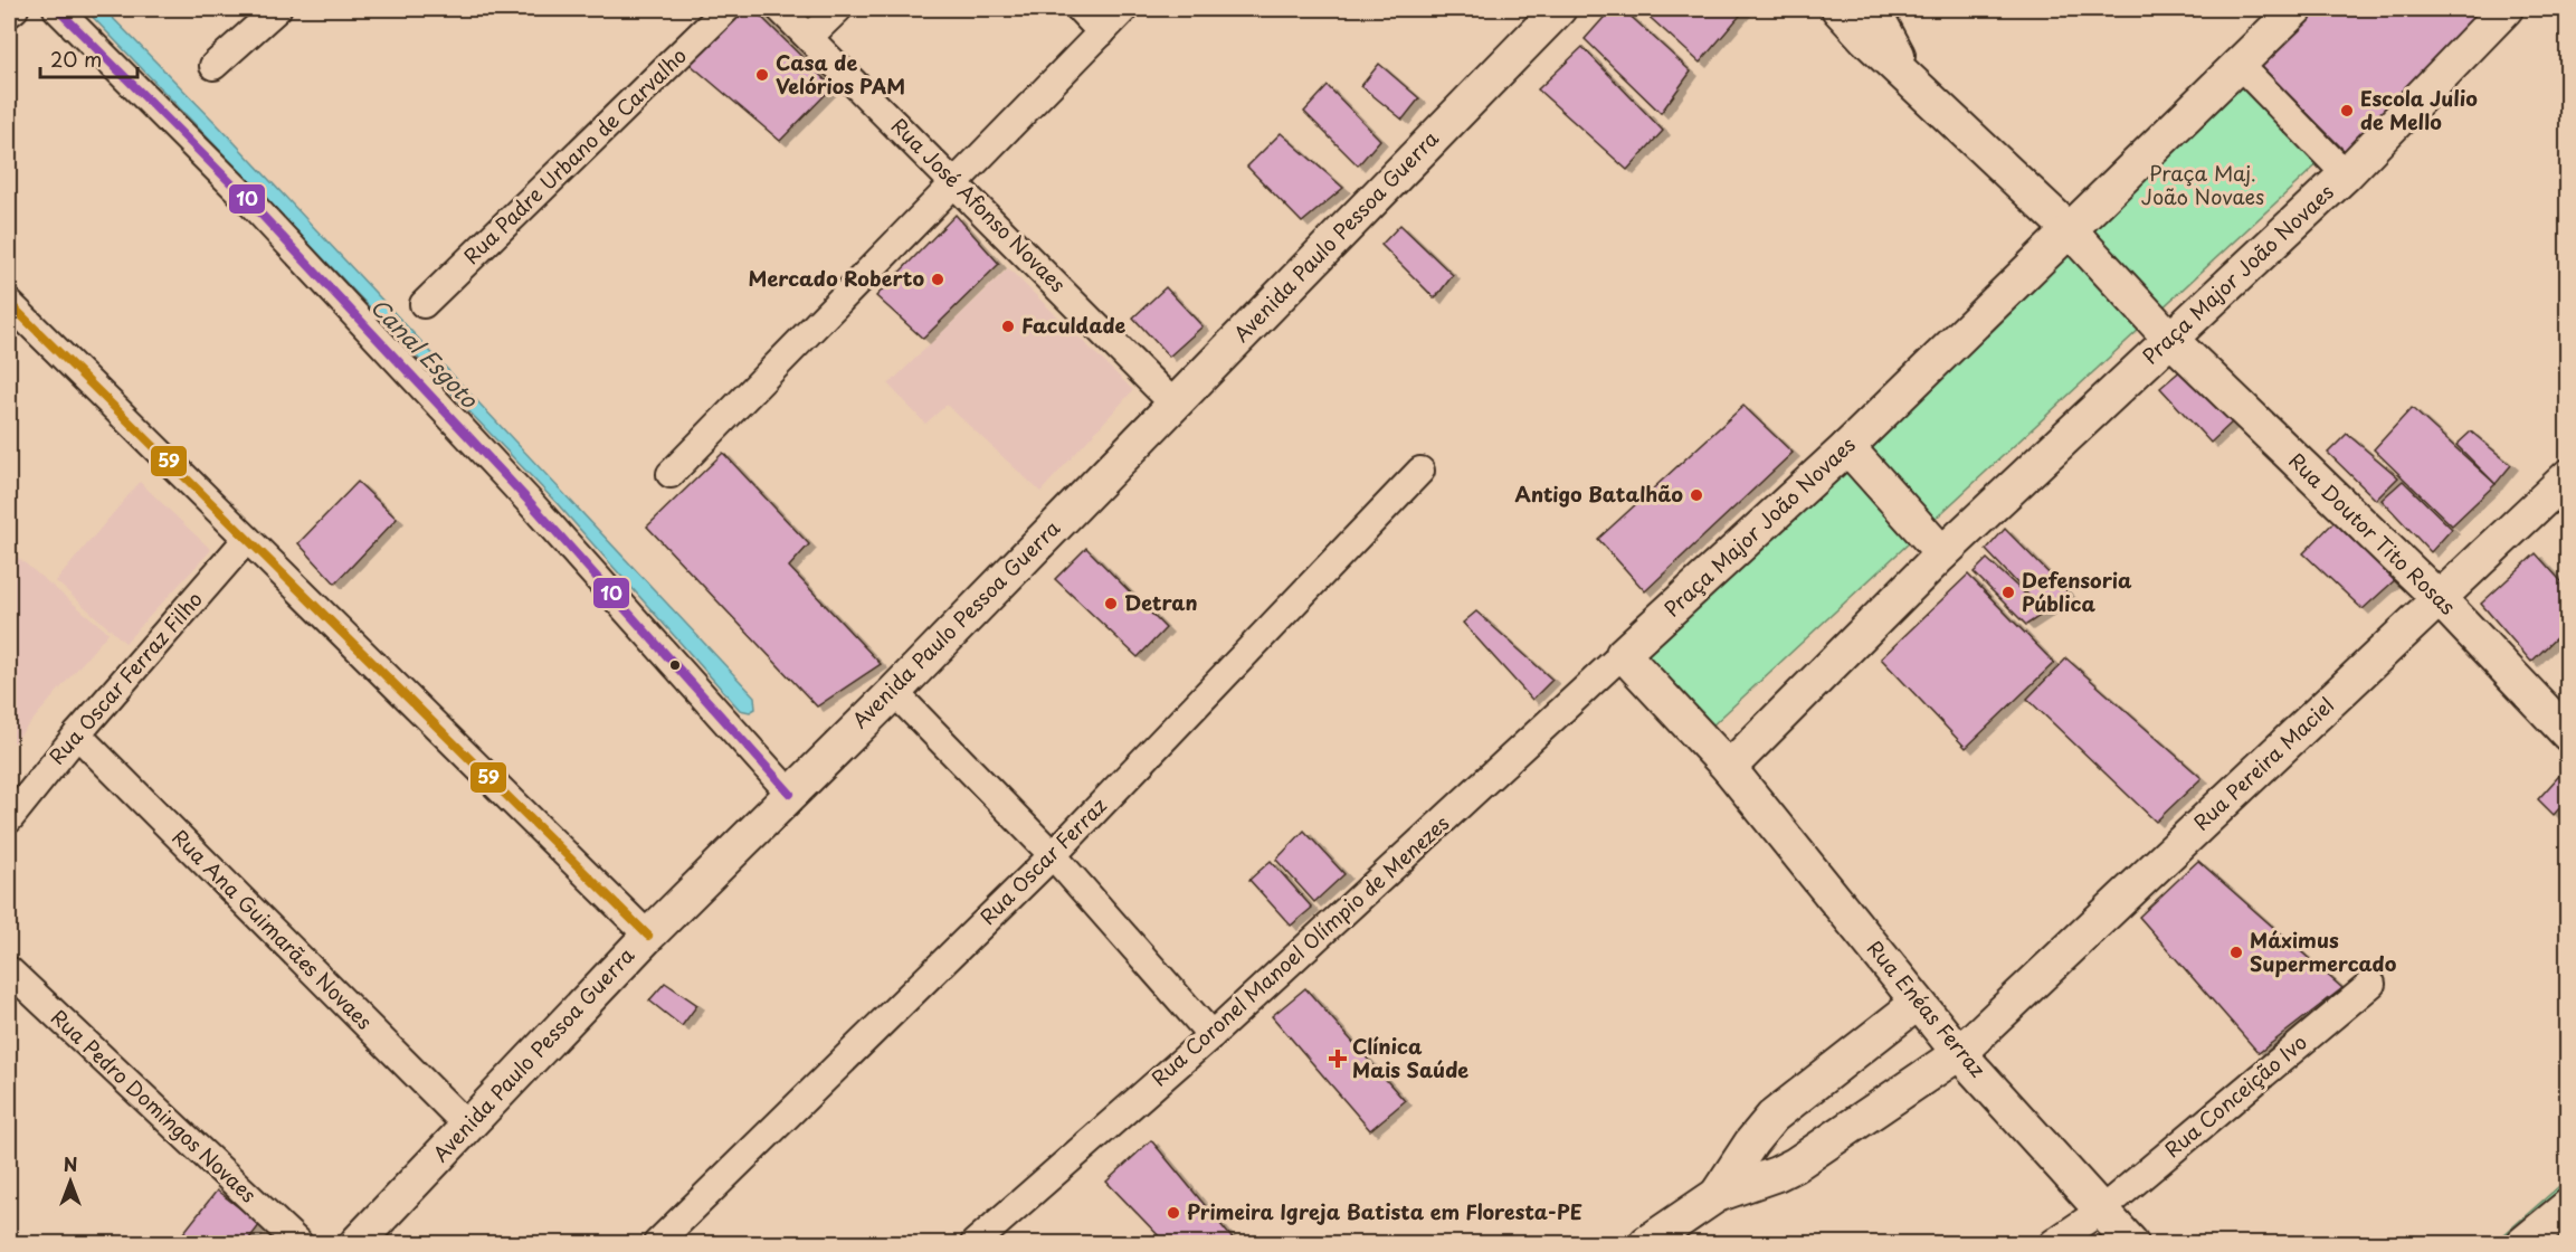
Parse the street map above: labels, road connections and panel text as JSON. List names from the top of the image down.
{
  "streets": {
    "street": [
      "Rua Padre Urbano de Carvalho",
      "Rua José Afonso Novaes",
      "Avenida Paulo Pessoa Guerra",
      "Praça Major João Novaes",
      "Rua Doutor Tito Rosas",
      "Rua Oscar Ferraz Filho",
      "Rua Pereira Maciel",
      "Rua Oscar Ferraz",
      "Rua Ana Guimarães Novaes",
      "Rua Coronel Manoel Olímpio de Menezes",
      "Rua Enéas Ferraz",
      "Rua Conceição Ivo",
      "Rua Pedro Domingos Novaes"
    ]
  },
  "crossings": [
    ["Rua José Afonso Novaes", "Avenida Paulo Pessoa Guerra"],
    ["Avenida Paulo Pessoa Guerra", "Rua Ana Guimarães Novaes"],
    ["Praça Major João Novaes", "Rua Doutor Tito Rosas"],
    ["Praça Major João Novaes", "Rua Coronel Manoel Olímpio de Menezes"],
    ["Praça Major João Novaes", "Rua Enéas Ferraz"],
    ["Rua Doutor Tito Rosas", "Rua Pereira Maciel"],
    ["Rua Oscar Ferraz Filho", "Rua Ana Guimarães Novaes"],
    ["Rua Pereira Maciel", "Rua Enéas Ferraz"],
    ["Rua Coronel Manoel Olímpio de Menezes", "Rua Enéas Ferraz"],
    ["Rua Enéas Ferraz", "Rua Conceição Ivo"]
  ],
  "water": ["Canal Esgoto"],
  "parks": ["Praça Maj. João Novaes"],
  "places": {
    "other": [
      "Casa de Velórios PAM",
      "Escola Julio de Mello",
      "Mercado Roberto",
      "Faculdade",
      "Antigo Batalhão",
      "Defensoria Pública",
      "Detran",
      "Máximus Supermercado",
      "Primeira Igreja Batista em Floresta-PE"
    ],
    "health": ["Clínica Mais Saúde"]
  },
  "lines": ["transit line 10", "transit line 59"],
  "scale_bar": "20 m",
  "north": "top"
}
